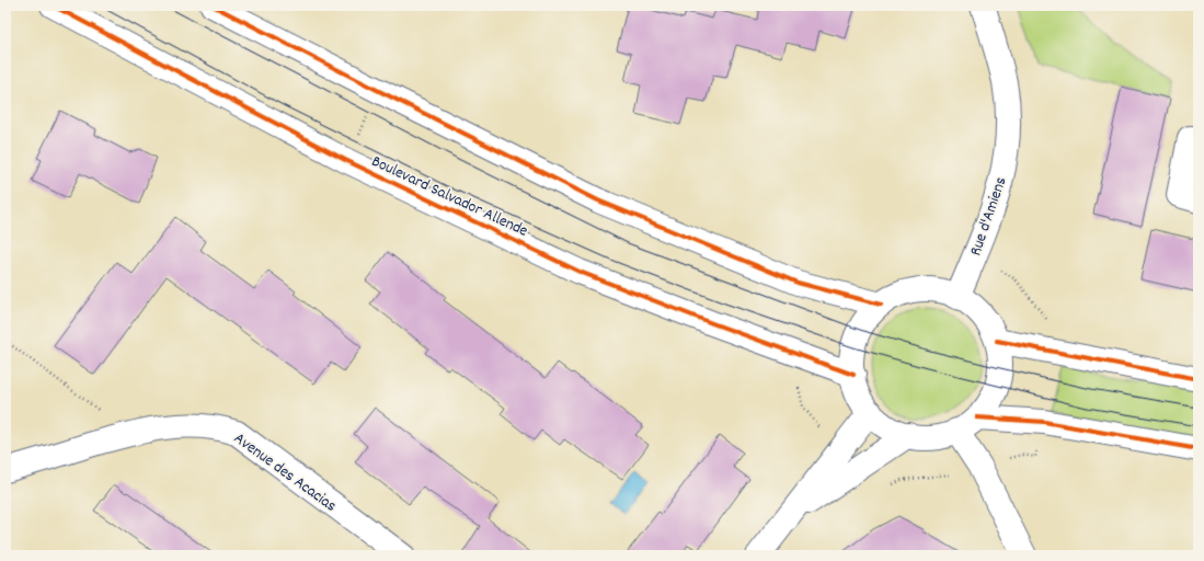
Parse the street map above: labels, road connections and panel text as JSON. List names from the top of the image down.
{
  "streets": {
    "street": ["Boulevard Salvador Allende", "Rue d'Amiens", "Avenue des Acacias"]
  },
  "crossings": [
    ["Boulevard Salvador Allende", "Rue d'Amiens"]
  ]
}
